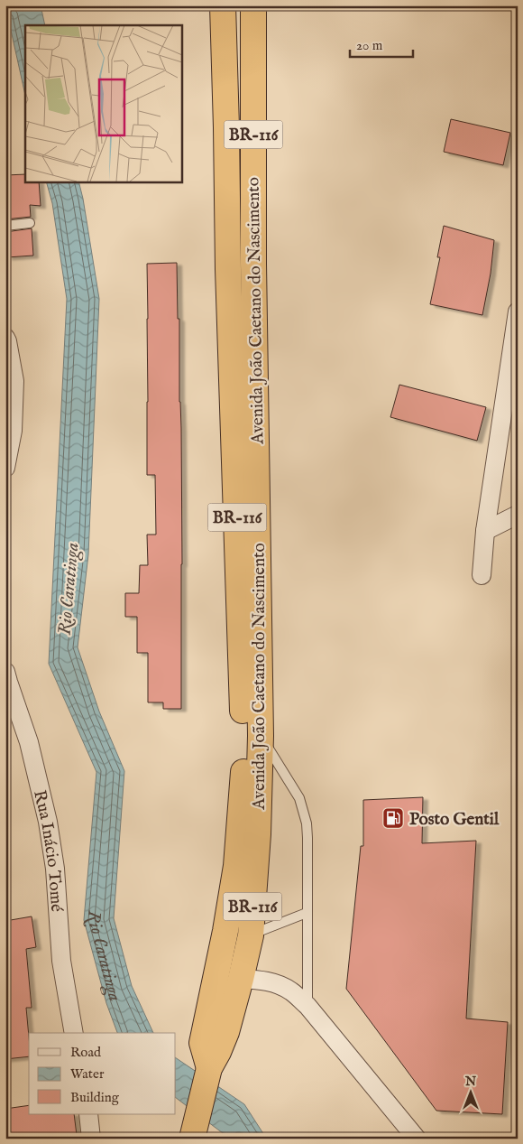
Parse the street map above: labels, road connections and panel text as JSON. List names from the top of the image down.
{
  "streets": {
    "highway": ["BR-116", "Avenida João Caetano do Nascimento"],
    "street": ["Rua Inácio Tomé"]
  },
  "water": ["Rio Caratinga"],
  "places": {
    "fuel station": ["Posto Gentil"]
  },
  "legend": ["Road", "Water", "Building"],
  "scale_bar": "20 m",
  "north": "top"
}
